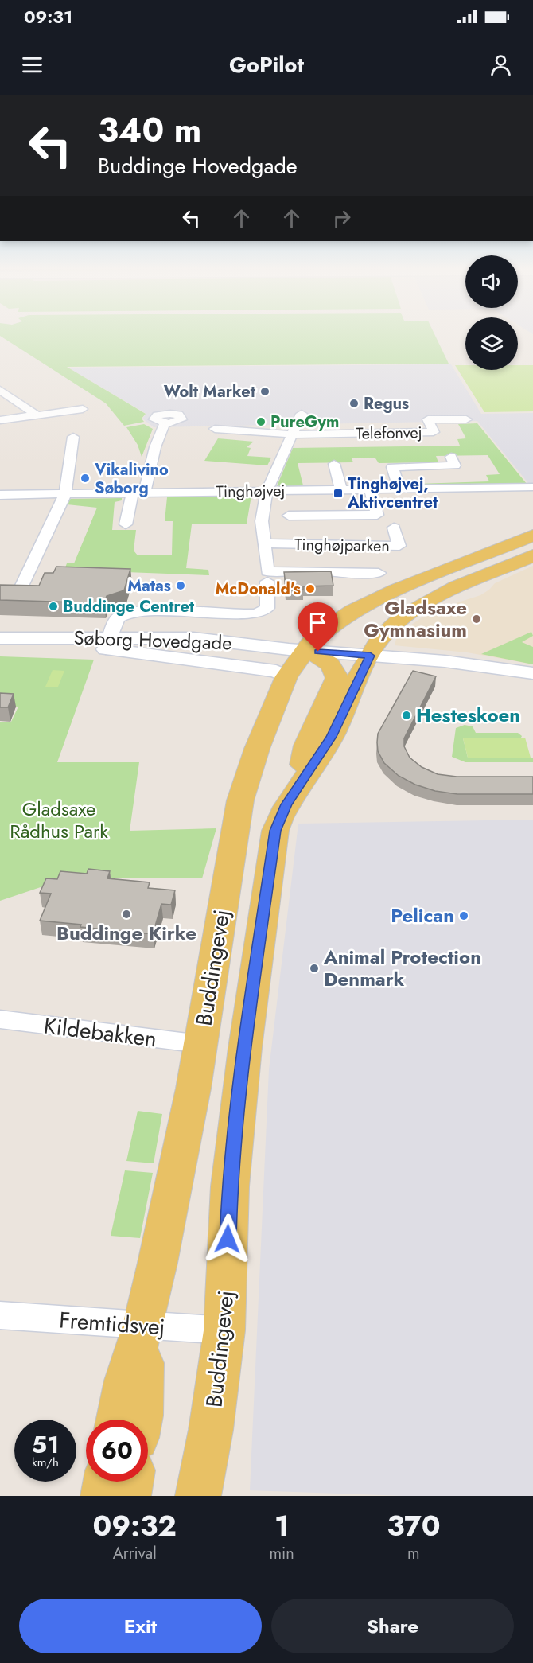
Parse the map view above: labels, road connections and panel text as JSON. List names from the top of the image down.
{
  "streets": {
    "main road": ["Buddingevej"],
    "street": [
      "Telefonvej",
      "Tinghøjvej",
      "Tinghøjparken",
      "Søborg Hovedgade",
      "Kildebakken",
      "Fremtidsvej"
    ]
  },
  "crossings": [
    ["Tinghøjvej", "Tinghøjparken"],
    ["Søborg Hovedgade", "Buddingevej"],
    ["Buddingevej", "Kildebakken"],
    ["Buddingevej", "Fremtidsvej"]
  ],
  "parks": ["Gladsaxe Rådhus Park"],
  "places": {
    "other": [
      "Wolt Market",
      "Regus",
      "PureGym",
      "Vikalivino Søborg",
      "Matas",
      "McDonald's",
      "Buddinge Centret",
      "Gladsaxe Gymnasium",
      "Hesteskoen",
      "Buddinge Kirke",
      "Pelican",
      "Animal Protection Denmark"
    ],
    "transit": ["Tinghøjvej, Aktivcentret"]
  },
  "page": {
    "status": "09:31",
    "header": "GoPilot",
    "turn": ["340 m", "Buddinge Hovedgade"],
    "speed": "51 km/h",
    "limit": "60",
    "eta": [
      "09:32",
      "Arrival",
      "1",
      "min",
      "370",
      "m"
    ],
    "buttons": ["Exit", "Share"]
  }
}
